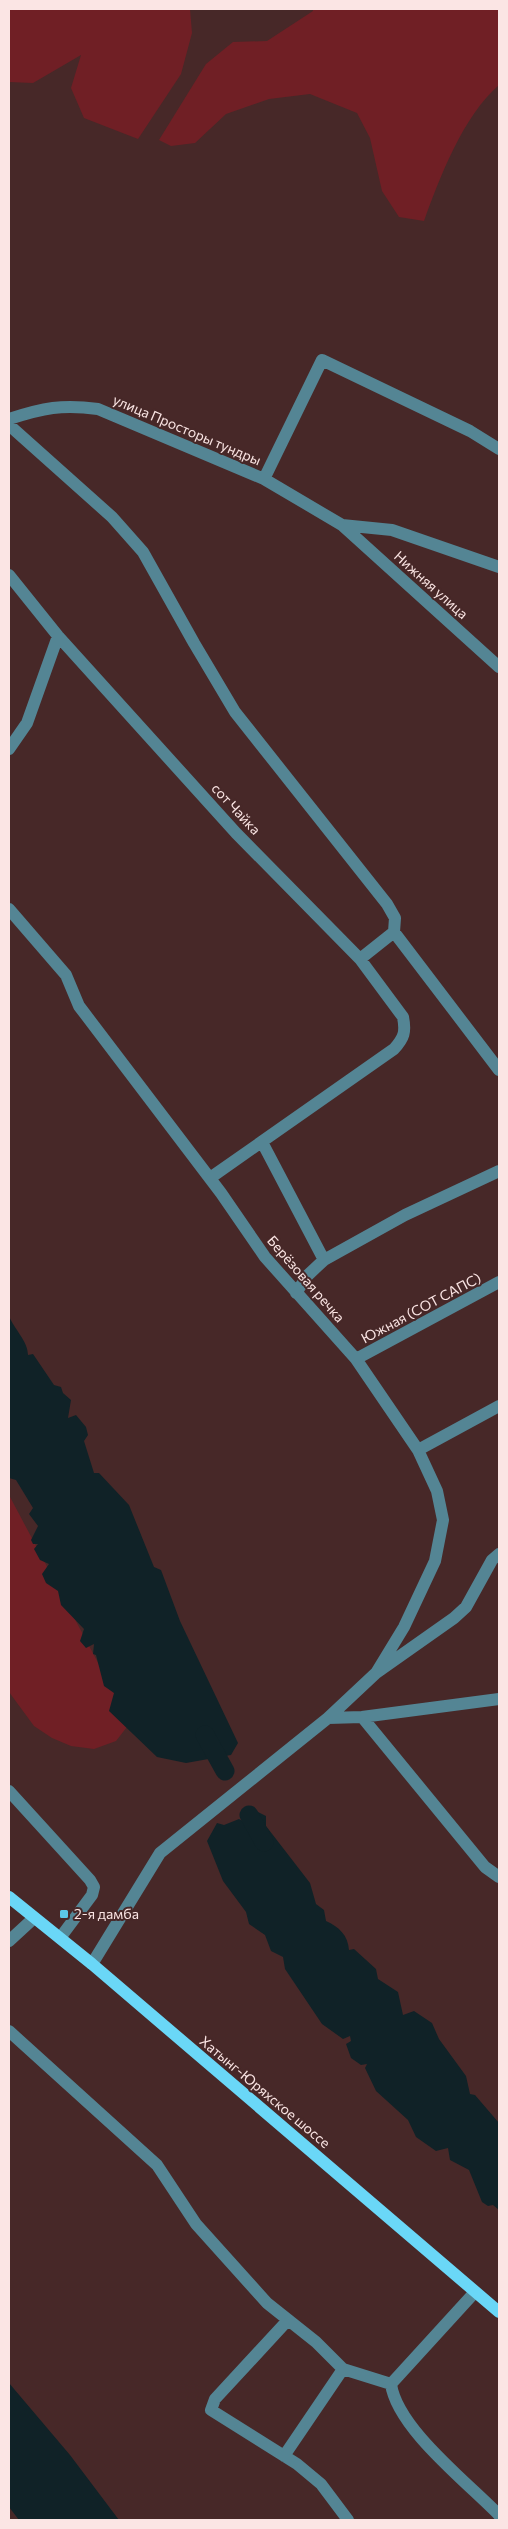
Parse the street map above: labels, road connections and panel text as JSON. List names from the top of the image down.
{
  "streets": {
    "main road": ["Хатынг-Юряхское шоссе"],
    "street": [
      "улица Просторы тундры",
      "Нижняя улица",
      "сот Чайка",
      "Берёзовая речка",
      "Южная (СОТ САПС)"
    ]
  },
  "crossings": [
    ["улица Просторы тундры", "Нижняя улица"],
    ["Берёзовая речка", "Южная (СОТ САПС)"]
  ],
  "places": {
    "transit": ["2-я дамба"]
  }
}
